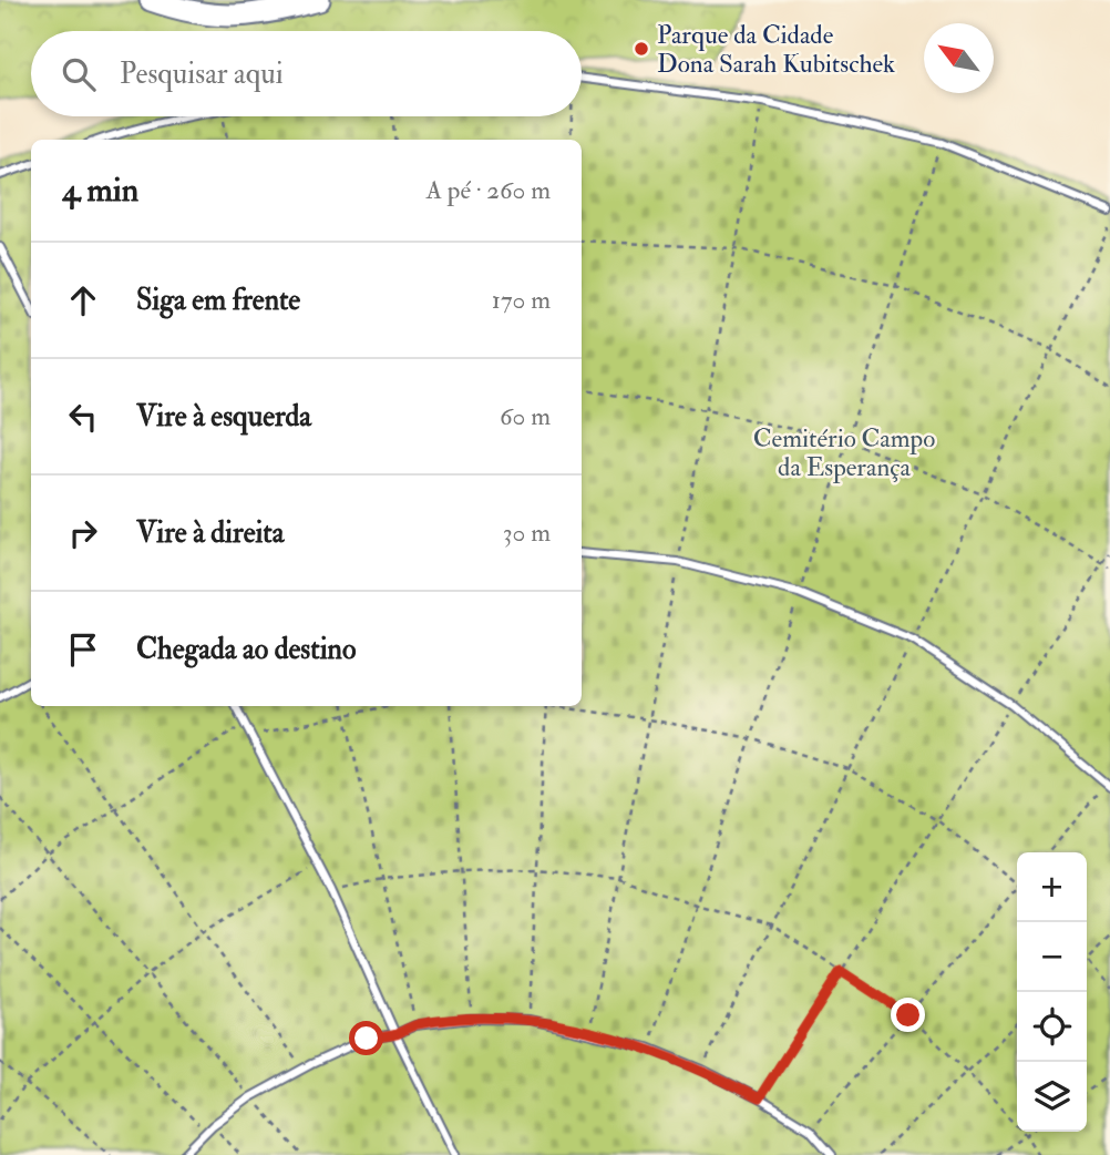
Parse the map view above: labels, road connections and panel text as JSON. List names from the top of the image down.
{
  "parks": ["Cemitério Campo da Esperança"],
  "places": ["Parque da Cidade Dona Sarah Kubitschek"],
  "north": "top left",
  "page": {
    "search": "Pesquisar aqui",
    "heading": ["4 min", "A pé · 260 m"],
    "list": [
      ["Siga em frente", "170 m"],
      ["Vire à esquerda", "60 m"],
      ["Vire à direita", "30 m"],
      "Chegada ao destino"
    ],
    "map_buttons": ["+", "−"]
  }
}
